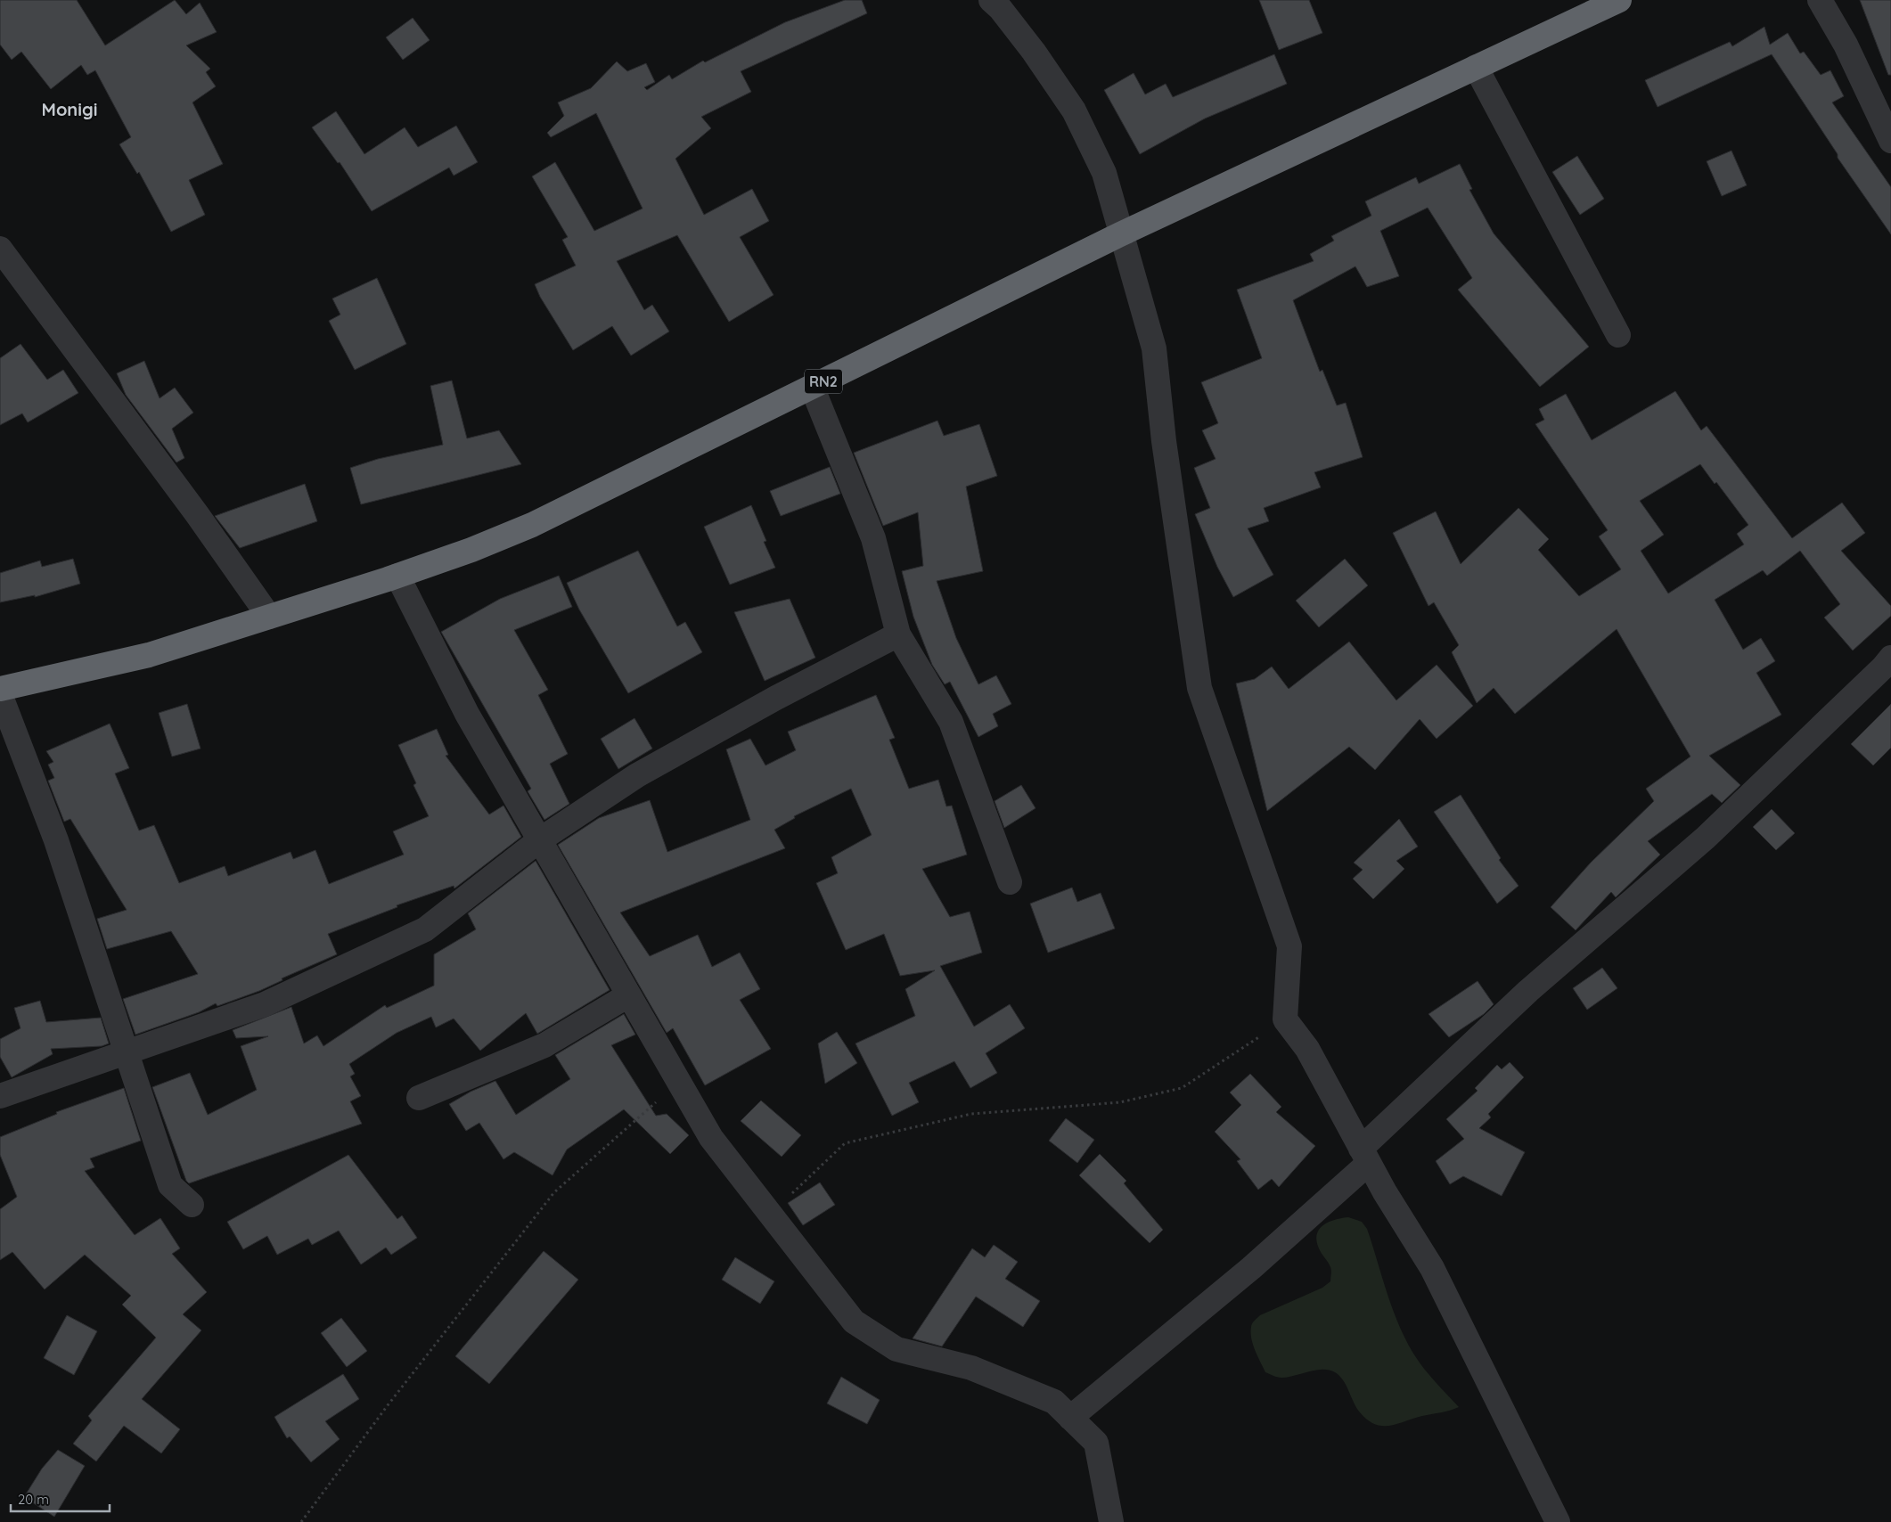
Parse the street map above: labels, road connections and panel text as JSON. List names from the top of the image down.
{
  "streets": {
    "highway": ["RN2"]
  },
  "districts": ["Monigi"],
  "scale_bar": "20 m"
}
